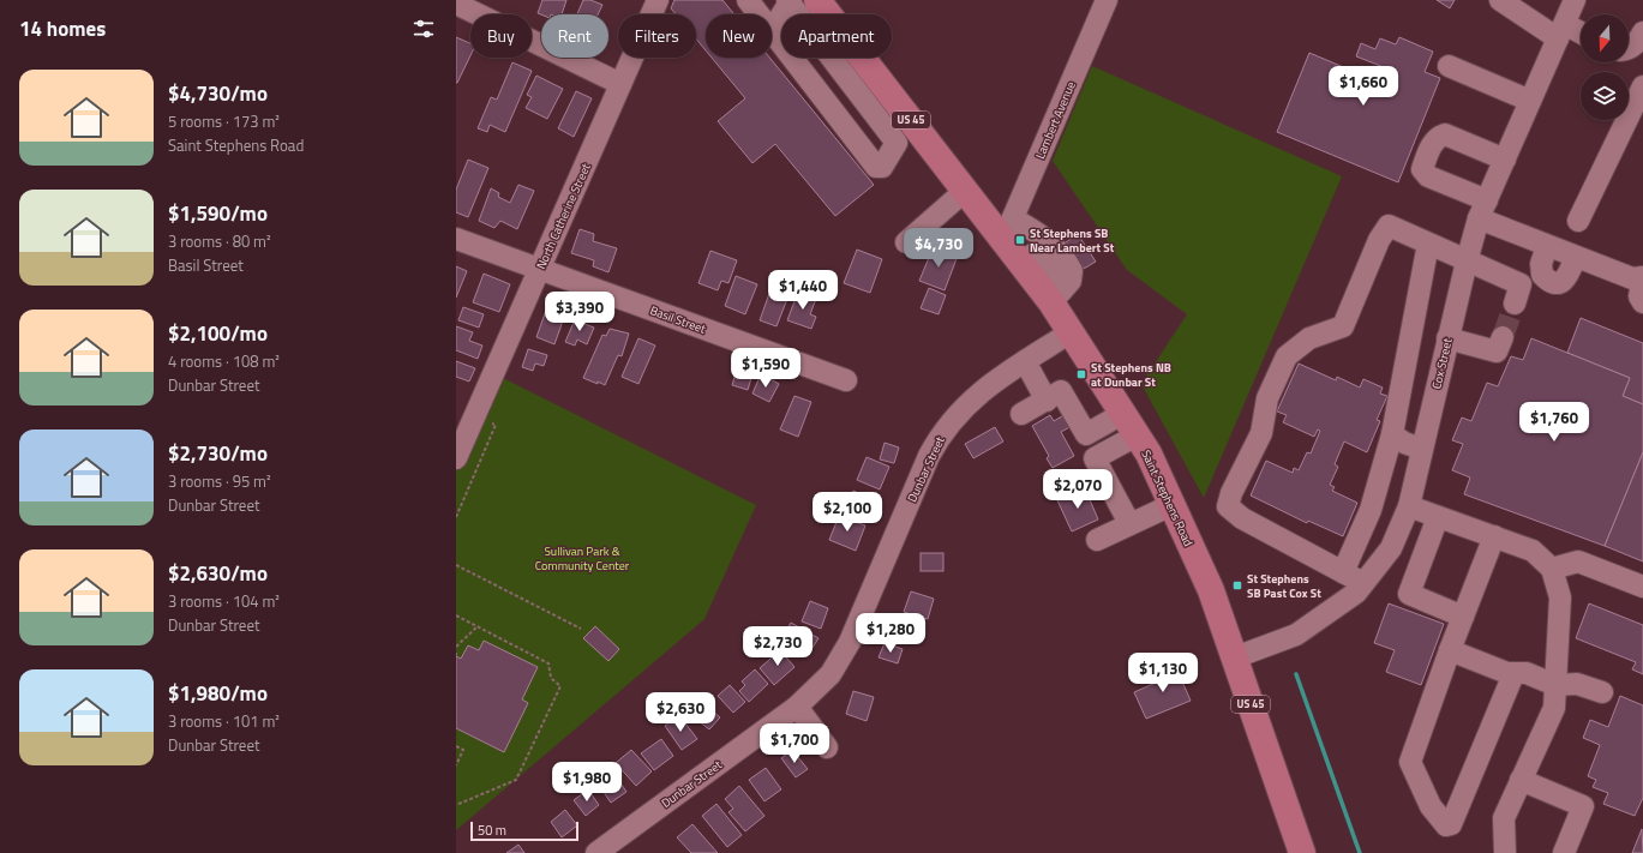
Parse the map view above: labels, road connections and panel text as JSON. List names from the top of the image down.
{
  "streets": {
    "main road": ["US 45", "Saint Stephens Road"],
    "street": [
      "Lambert Avenue",
      "North Catherine Street",
      "Basil Street",
      "Cox Street",
      "Dunbar Street"
    ]
  },
  "crossings": [
    ["Lambert Avenue", "Saint Stephens Road"],
    ["North Catherine Street", "Basil Street"],
    ["Cox Street", "Saint Stephens Road"],
    ["Dunbar Street", "Saint Stephens Road"]
  ],
  "parks": ["Sullivan Park & Community Center"],
  "places": {
    "transit": ["St Stephens SB Near Lambert St", "St Stephens NB at Dunbar St", "St Stephens SB Past Cox St"]
  },
  "scale_bar": "50 m",
  "north": "bottom",
  "page": {
    "heading": "14 homes",
    "chip": [
      "Buy",
      "Rent",
      "Filters",
      "New",
      "Apartment"
    ],
    "list": [
      {
        "name": "$4,730/mo",
        "note": "5 rooms · 173 m² · Saint Stephens Road"
      },
      {
        "name": "$1,590/mo",
        "note": "3 rooms · 80 m² · Basil Street"
      },
      {
        "name": "$2,100/mo",
        "note": "4 rooms · 108 m² · Dunbar Street"
      },
      {
        "name": "$2,730/mo",
        "note": "3 rooms · 95 m² · Dunbar Street"
      },
      {
        "name": "$2,630/mo",
        "note": "3 rooms · 104 m² · Dunbar Street"
      },
      {
        "name": "$1,980/mo",
        "note": "3 rooms · 101 m² · Dunbar Street"
      }
    ],
    "price": [
      "$1,660",
      "$4,730",
      "$1,440",
      "$3,390",
      "$1,590",
      "$1,760",
      "$2,070",
      "$2,100",
      "$1,280",
      "$2,730",
      "$1,130",
      "$2,630",
      "$1,700",
      "$1,980"
    ],
    "scale": "50 m"
  }
}
